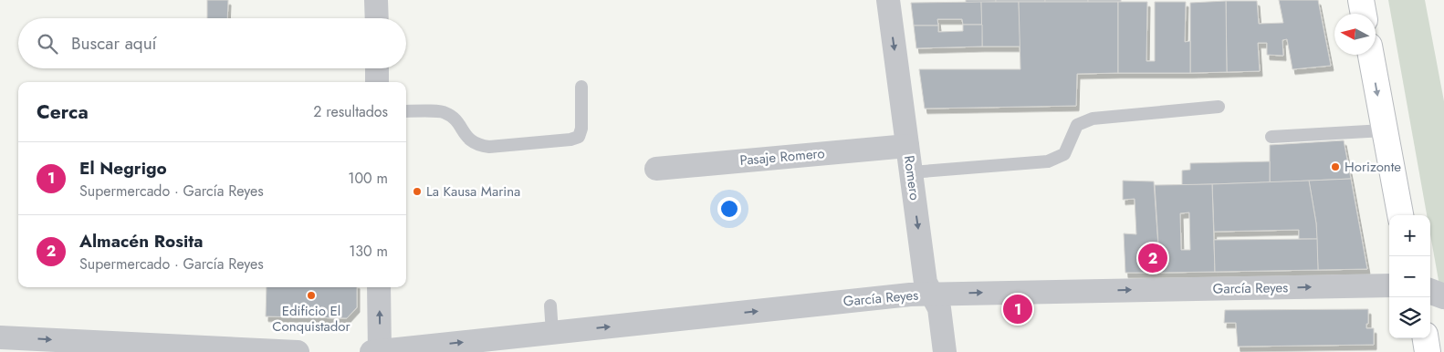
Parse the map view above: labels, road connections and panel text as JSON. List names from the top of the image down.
{
  "streets": {
    "street": ["Pasaje Romero", "Romero", "García Reyes"]
  },
  "crossings": [
    ["Pasaje Romero", "Romero"],
    ["Romero", "García Reyes"]
  ],
  "one_way": ["Romero", "García Reyes"],
  "places": ["Horizonte", "La Kausa Marina", "Edificio El Conquistador"],
  "north": "left",
  "page": {
    "search": "Buscar aquí",
    "heading": ["Cerca", "2 resultados"],
    "list": [
      {
        "mark": "1",
        "name": "El Negrigo",
        "note": "Supermercado · García Reyes",
        "value": "100 m"
      },
      {
        "mark": "2",
        "name": "Almacén Rosita",
        "note": "Supermercado · García Reyes",
        "value": "130 m"
      }
    ],
    "map_buttons": ["+", "−"],
    "pins": ["2", "1"]
  }
}
